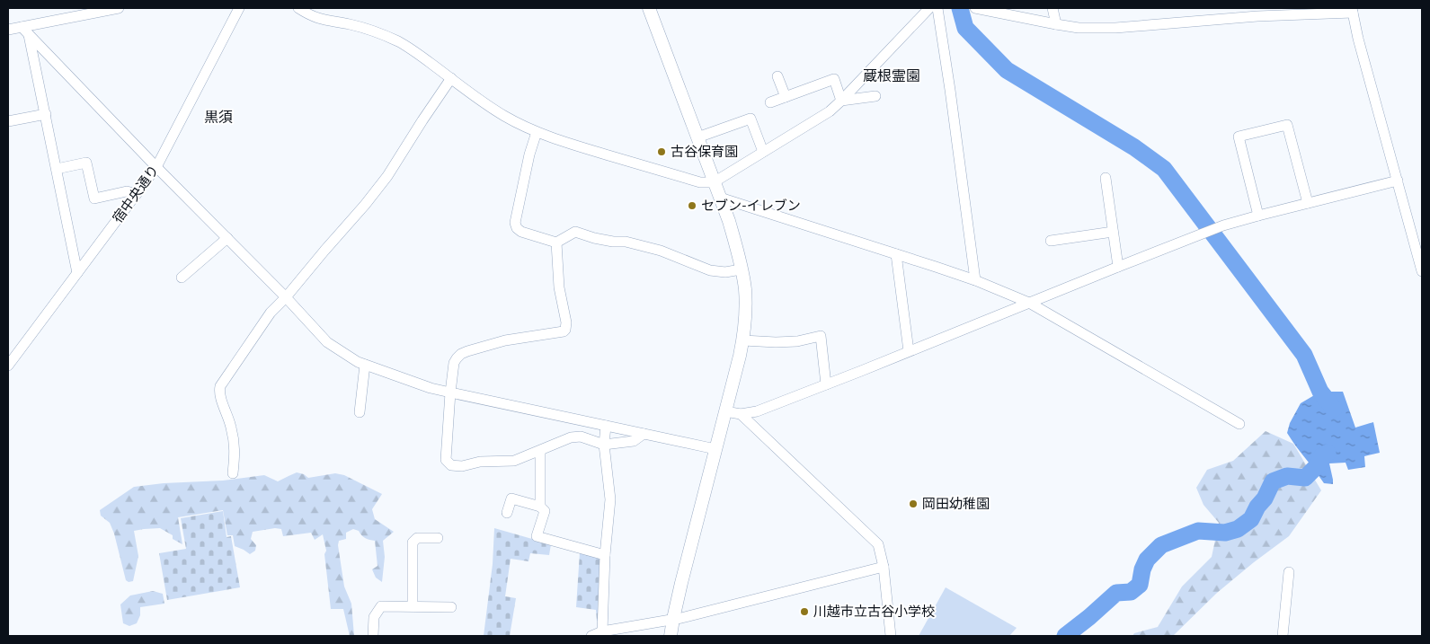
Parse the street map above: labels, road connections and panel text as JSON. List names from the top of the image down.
{
  "streets": {
    "street": ["宿中央通り"]
  },
  "districts": ["蔵根霊園", "黒須"],
  "places": [
    "古谷保育園",
    "セブン-イレブン",
    "岡田幼稚園",
    "川越市立古谷小学校"
  ]
}
